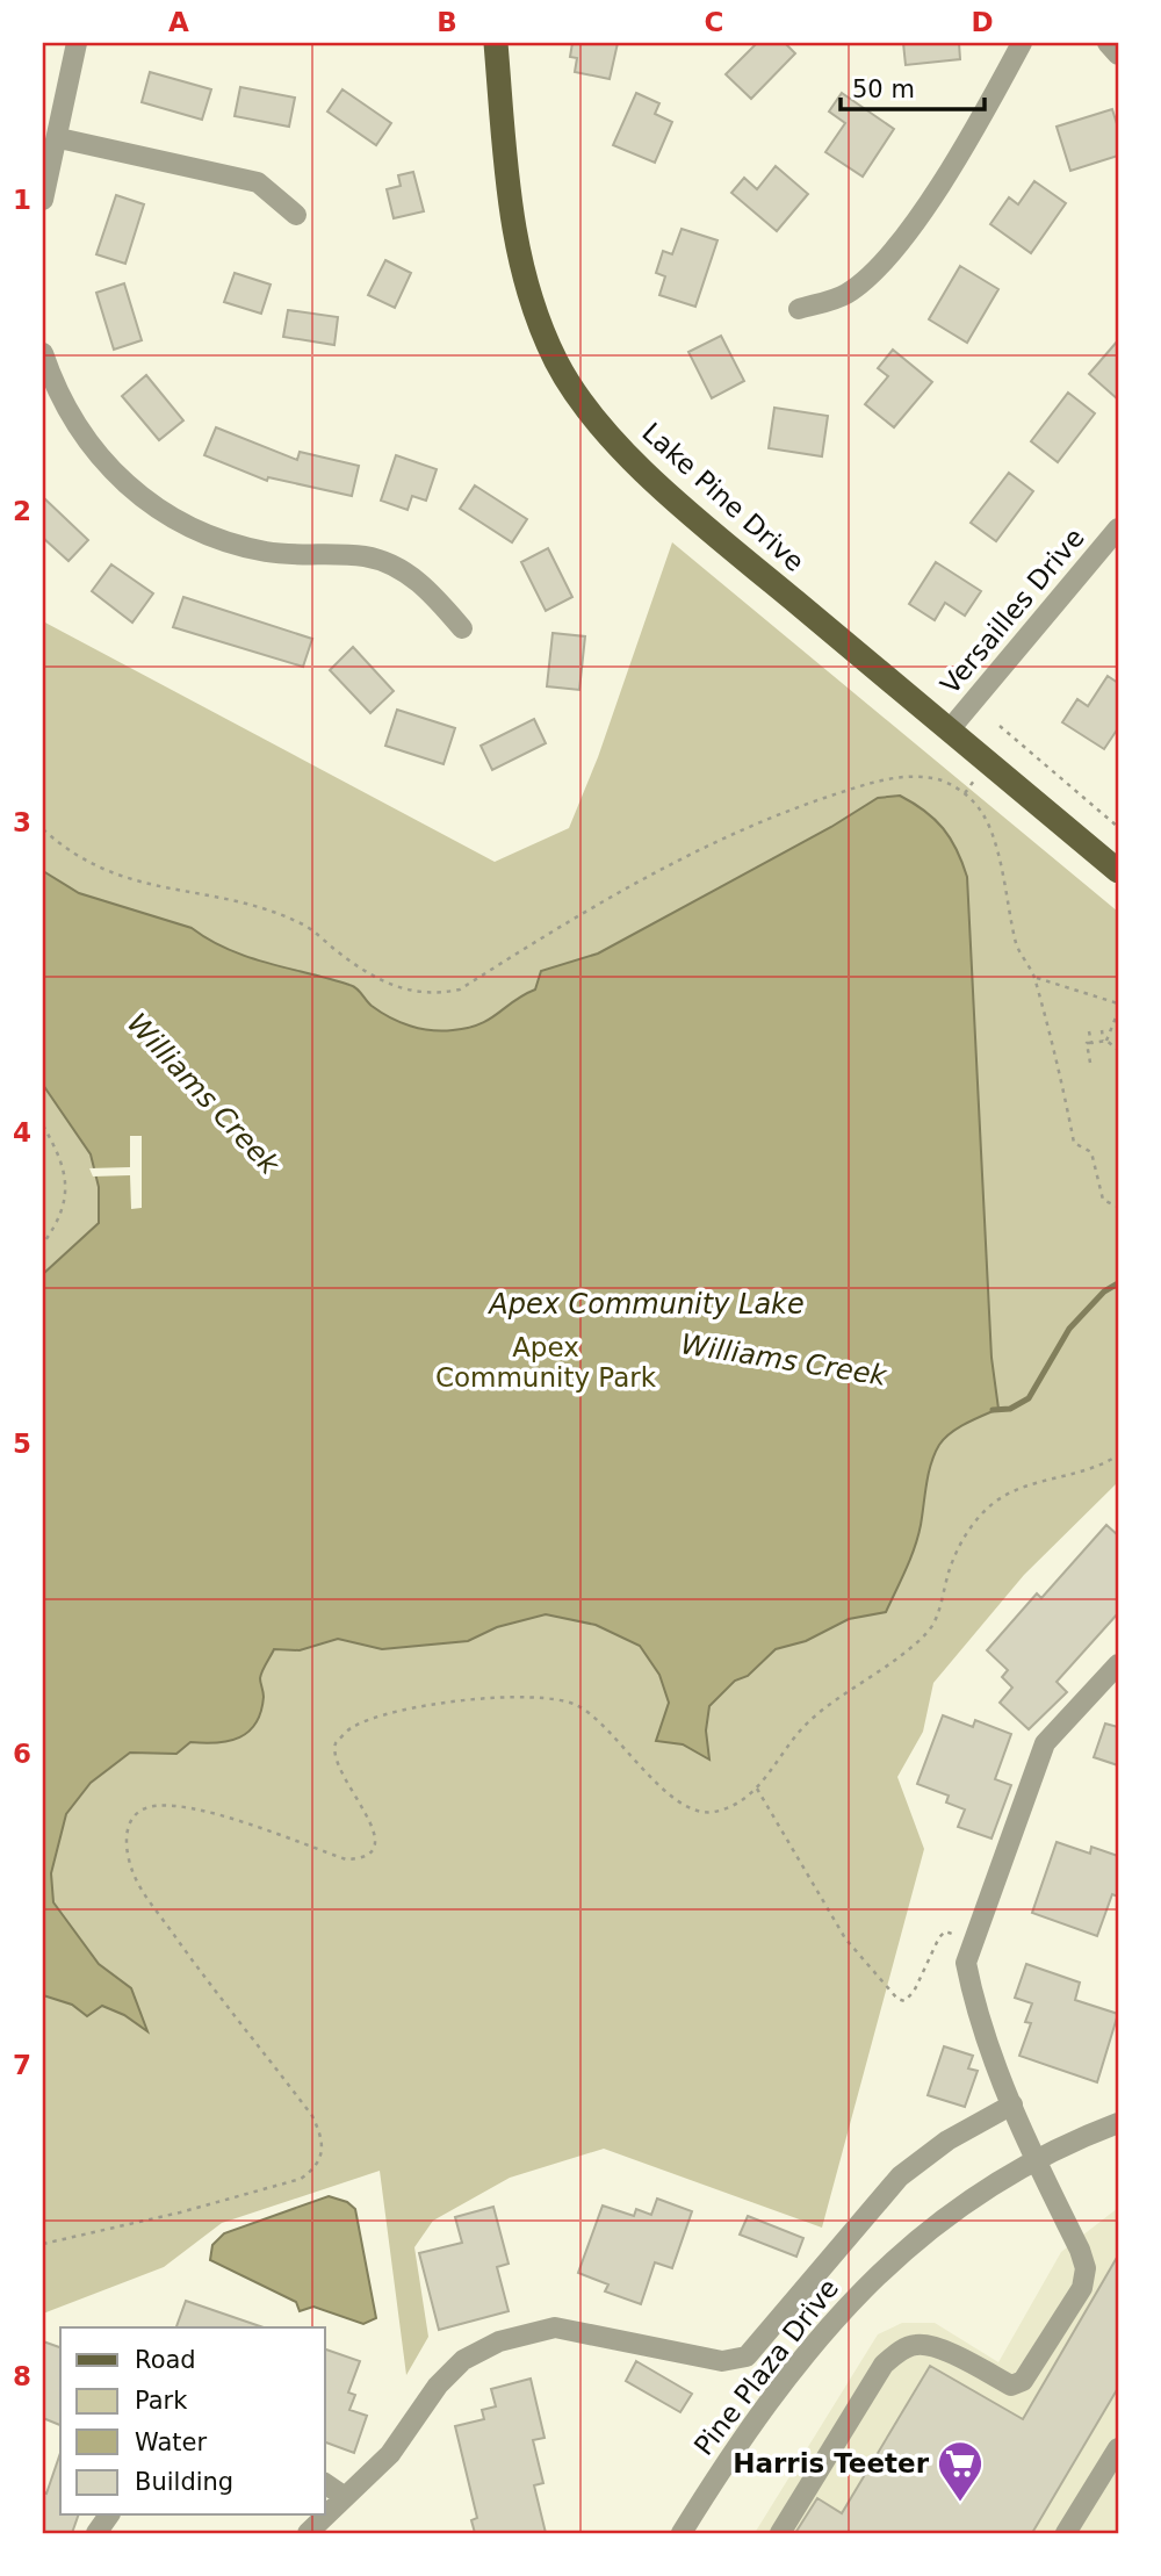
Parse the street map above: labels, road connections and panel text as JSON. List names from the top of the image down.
{
  "streets": {
    "main road": ["Lake Pine Drive"],
    "street": ["Versailles Drive", "Pine Plaza Drive"]
  },
  "crossings": [
    ["Lake Pine Drive", "Versailles Drive"]
  ],
  "water": ["Williams Creek", "Apex Community Lake"],
  "parks": ["Apex Community Park"],
  "places": {
    "supermarket": ["Harris Teeter"]
  },
  "legend": [
    "Road",
    "Park",
    "Water",
    "Building"
  ],
  "scale_bar": "50 m",
  "grid": {
    "columns": [
      "A",
      "B",
      "C",
      "D"
    ],
    "rows": [
      "1",
      "2",
      "3",
      "4",
      "5",
      "6",
      "7",
      "8"
    ]
  }
}
